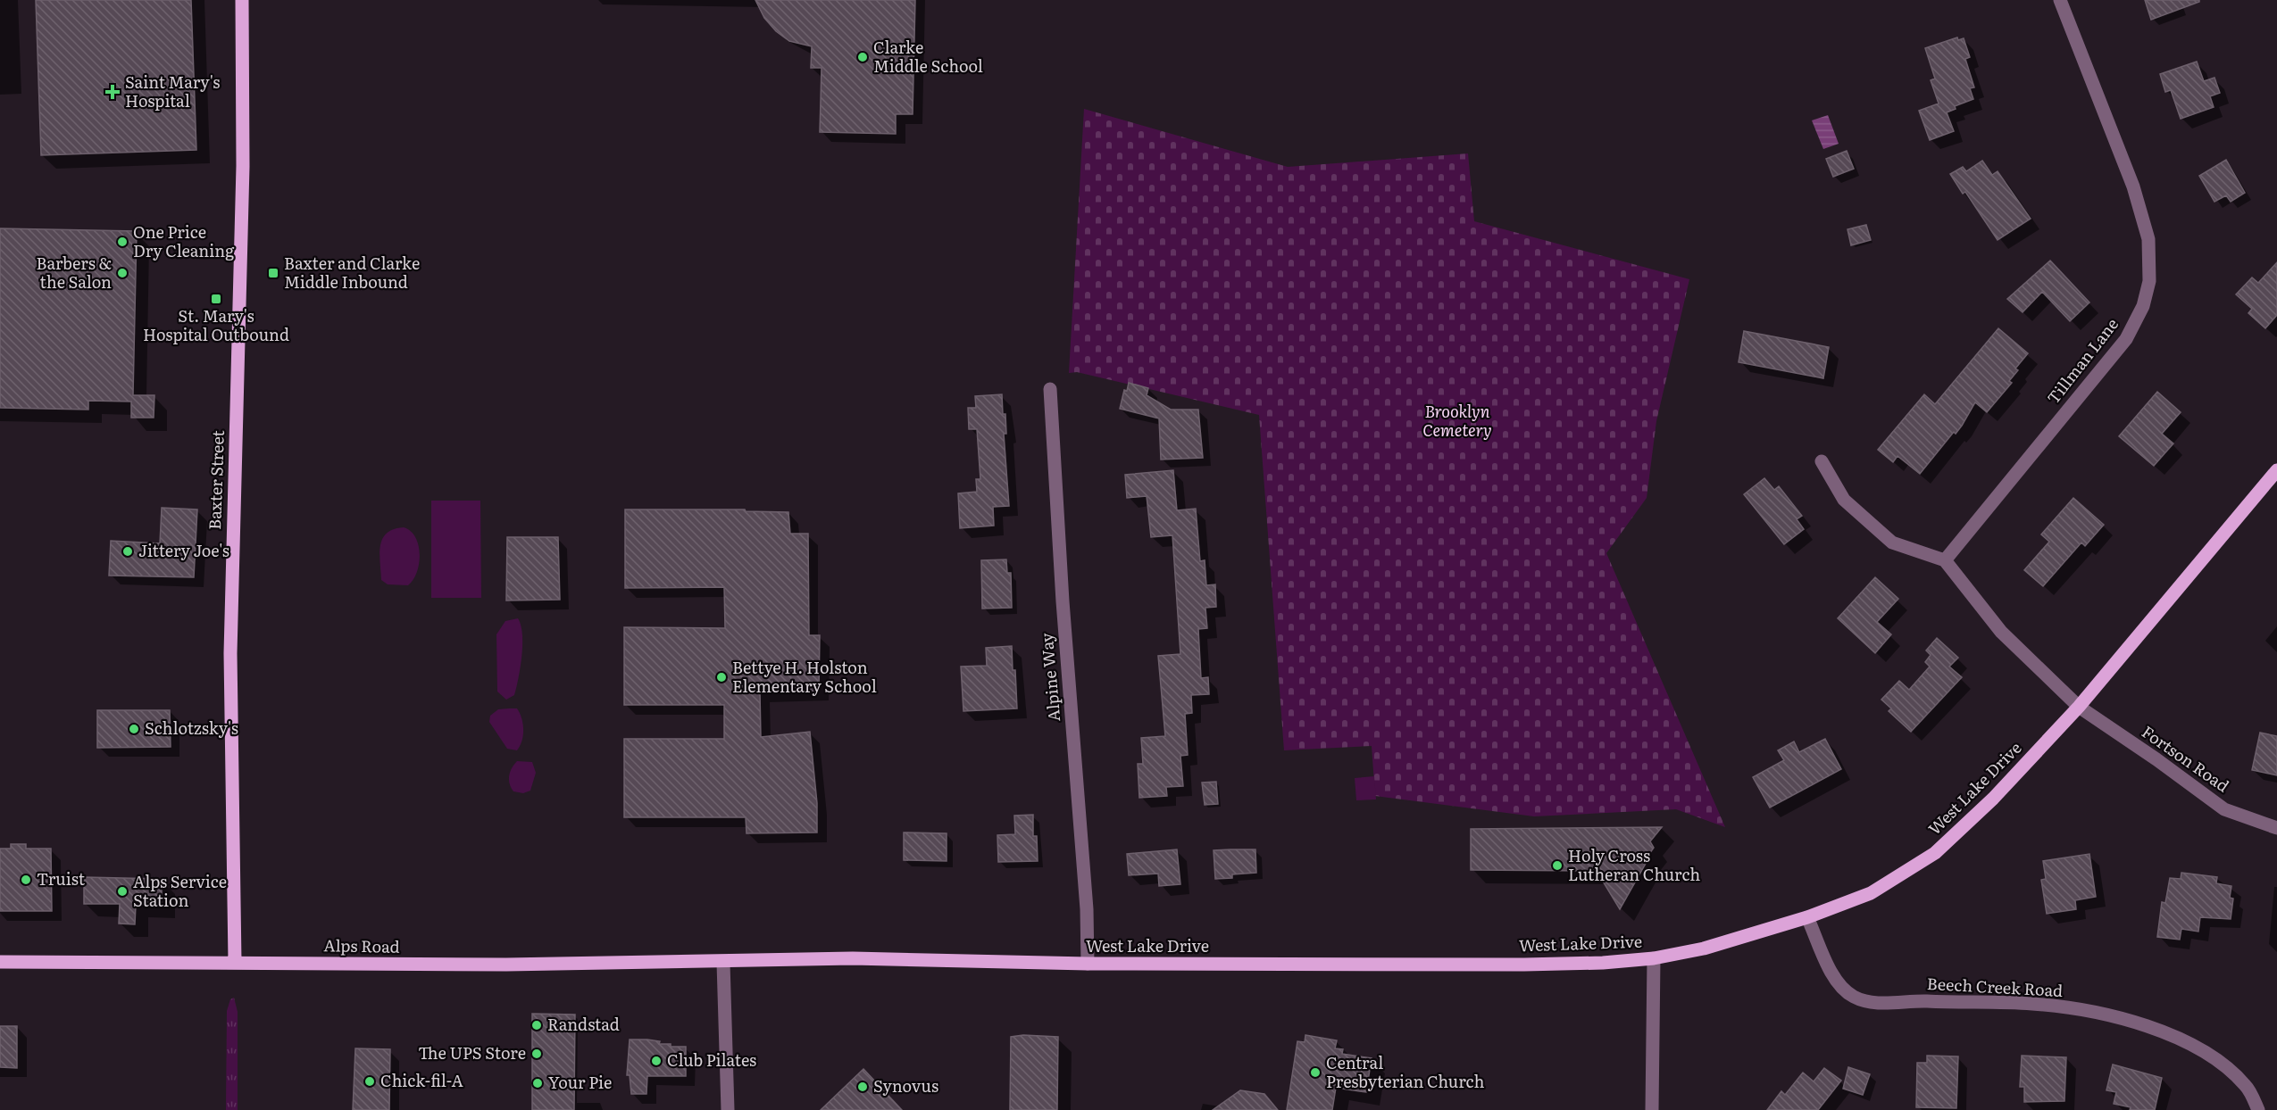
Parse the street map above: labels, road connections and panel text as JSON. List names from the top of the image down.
{
  "streets": {
    "main road": ["Baxter Street", "West Lake Drive", "Alps Road"],
    "street": [
      "Tillman Lane",
      "Alpine Way",
      "Fortson Road",
      "Beech Creek Road"
    ]
  },
  "crossings": [
    ["Tillman Lane", "Fortson Road"],
    ["Baxter Street", "Alps Road"],
    ["Alpine Way", "West Lake Drive"],
    ["Fortson Road", "West Lake Drive"],
    ["West Lake Drive", "Alps Road"],
    ["West Lake Drive", "Beech Creek Road"]
  ],
  "parks": ["Brooklyn Cemetery"],
  "places": {
    "other": [
      "Clarke Middle School",
      "One Price Dry Cleaning",
      "Barbers & the Salon",
      "Jittery Joe's",
      "Bettye H. Holston Elementary School",
      "Schlotzsky's",
      "Holy Cross Lutheran Church",
      "Truist",
      "Alps Service Station",
      "Randstad",
      "The UPS Store",
      "Club Pilates",
      "Central Presbyterian Church",
      "Chick-fil-A",
      "Your Pie",
      "Synovus"
    ],
    "health": ["Saint Mary's Hospital"],
    "transit": ["Baxter and Clarke Middle Inbound", "St. Mary's Hospital Outbound"]
  }
}
